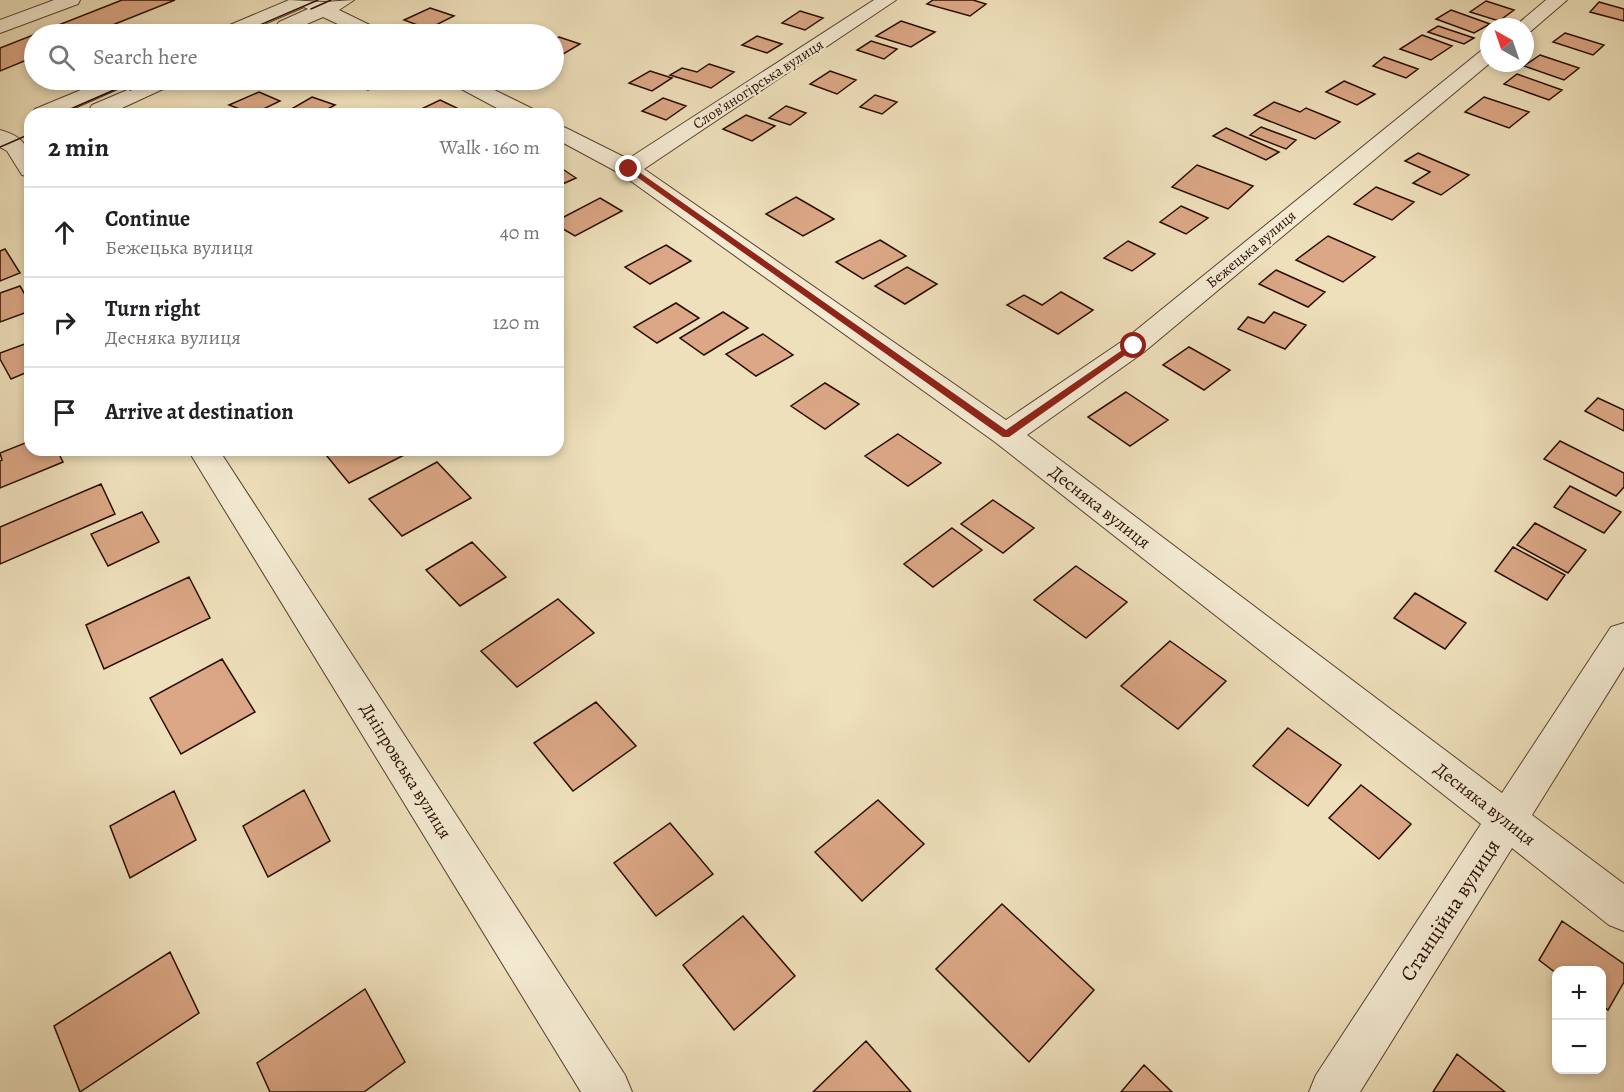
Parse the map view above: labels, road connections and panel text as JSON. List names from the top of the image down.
{
  "streets": {
    "street": [
      "Слов’яногірська вулиця",
      "Бежецька вулиця",
      "Десняка вулиця",
      "Дніпровська вулиця",
      "Станційна вулиця"
    ]
  },
  "crossings": [
    ["Слов’яногірська вулиця", "Десняка вулиця"],
    ["Бежецька вулиця", "Десняка вулиця"],
    ["Десняка вулиця", "Станційна вулиця"]
  ],
  "north": "top left",
  "page": {
    "search": "Search here",
    "heading": ["2 min", "Walk · 160 m"],
    "list": [
      ["Continue", "Бежецька вулиця", "40 m"],
      ["Turn right", "Десняка вулиця", "120 m"],
      "Arrive at destination"
    ],
    "map_buttons": ["+", "−"]
  }
}
